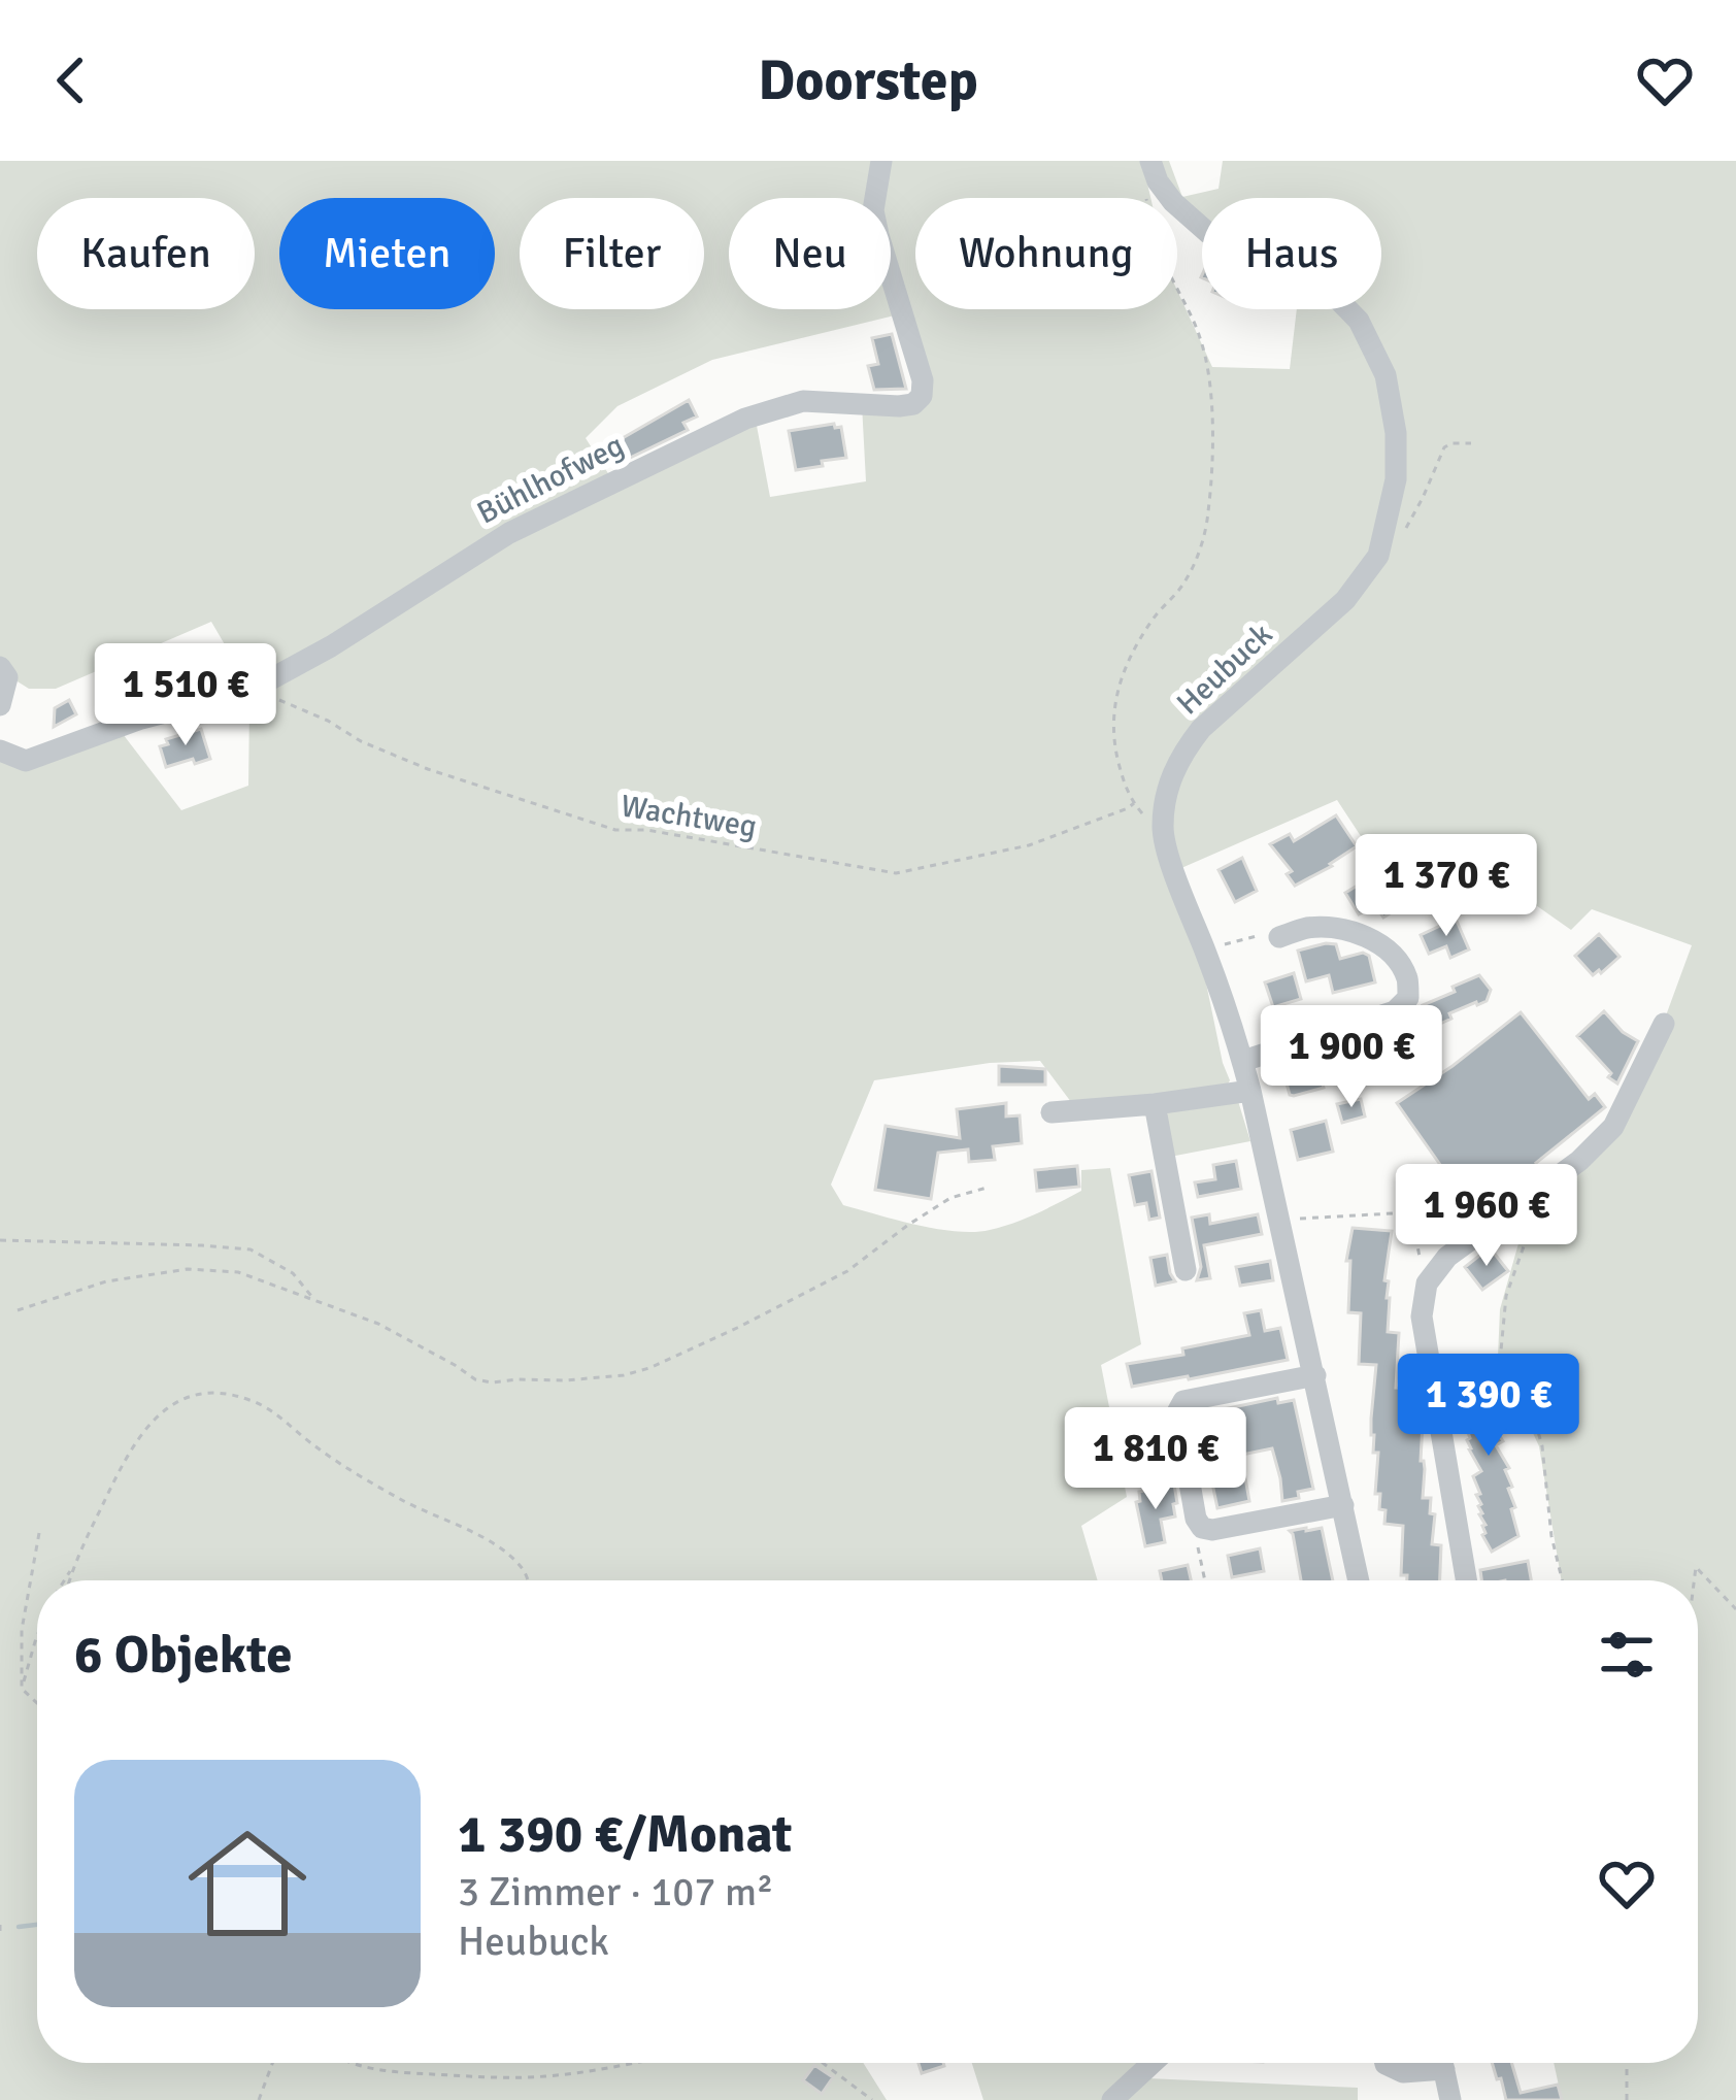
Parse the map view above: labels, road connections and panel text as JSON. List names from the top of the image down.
{
  "streets": {
    "street": ["Bühlhofweg", "Heubuck"],
    "path": ["Wachtweg"]
  },
  "crossings": [
    ["Bühlhofweg", "Wachtweg"]
  ],
  "page": {
    "header": "Doorstep",
    "chip": [
      "Kaufen",
      "Mieten",
      "Filter",
      "Neu",
      "Wohnung",
      "Haus"
    ],
    "price": [
      "1 510 €",
      "1 370 €",
      "1 900 €",
      "1 960 €",
      "1 390 €",
      "1 810 €"
    ],
    "heading": "6 Objekte",
    "list": [
      {
        "name": "1 390 €/Monat",
        "note": "3 Zimmer · 107 m² · Heubuck"
      }
    ]
  }
}
